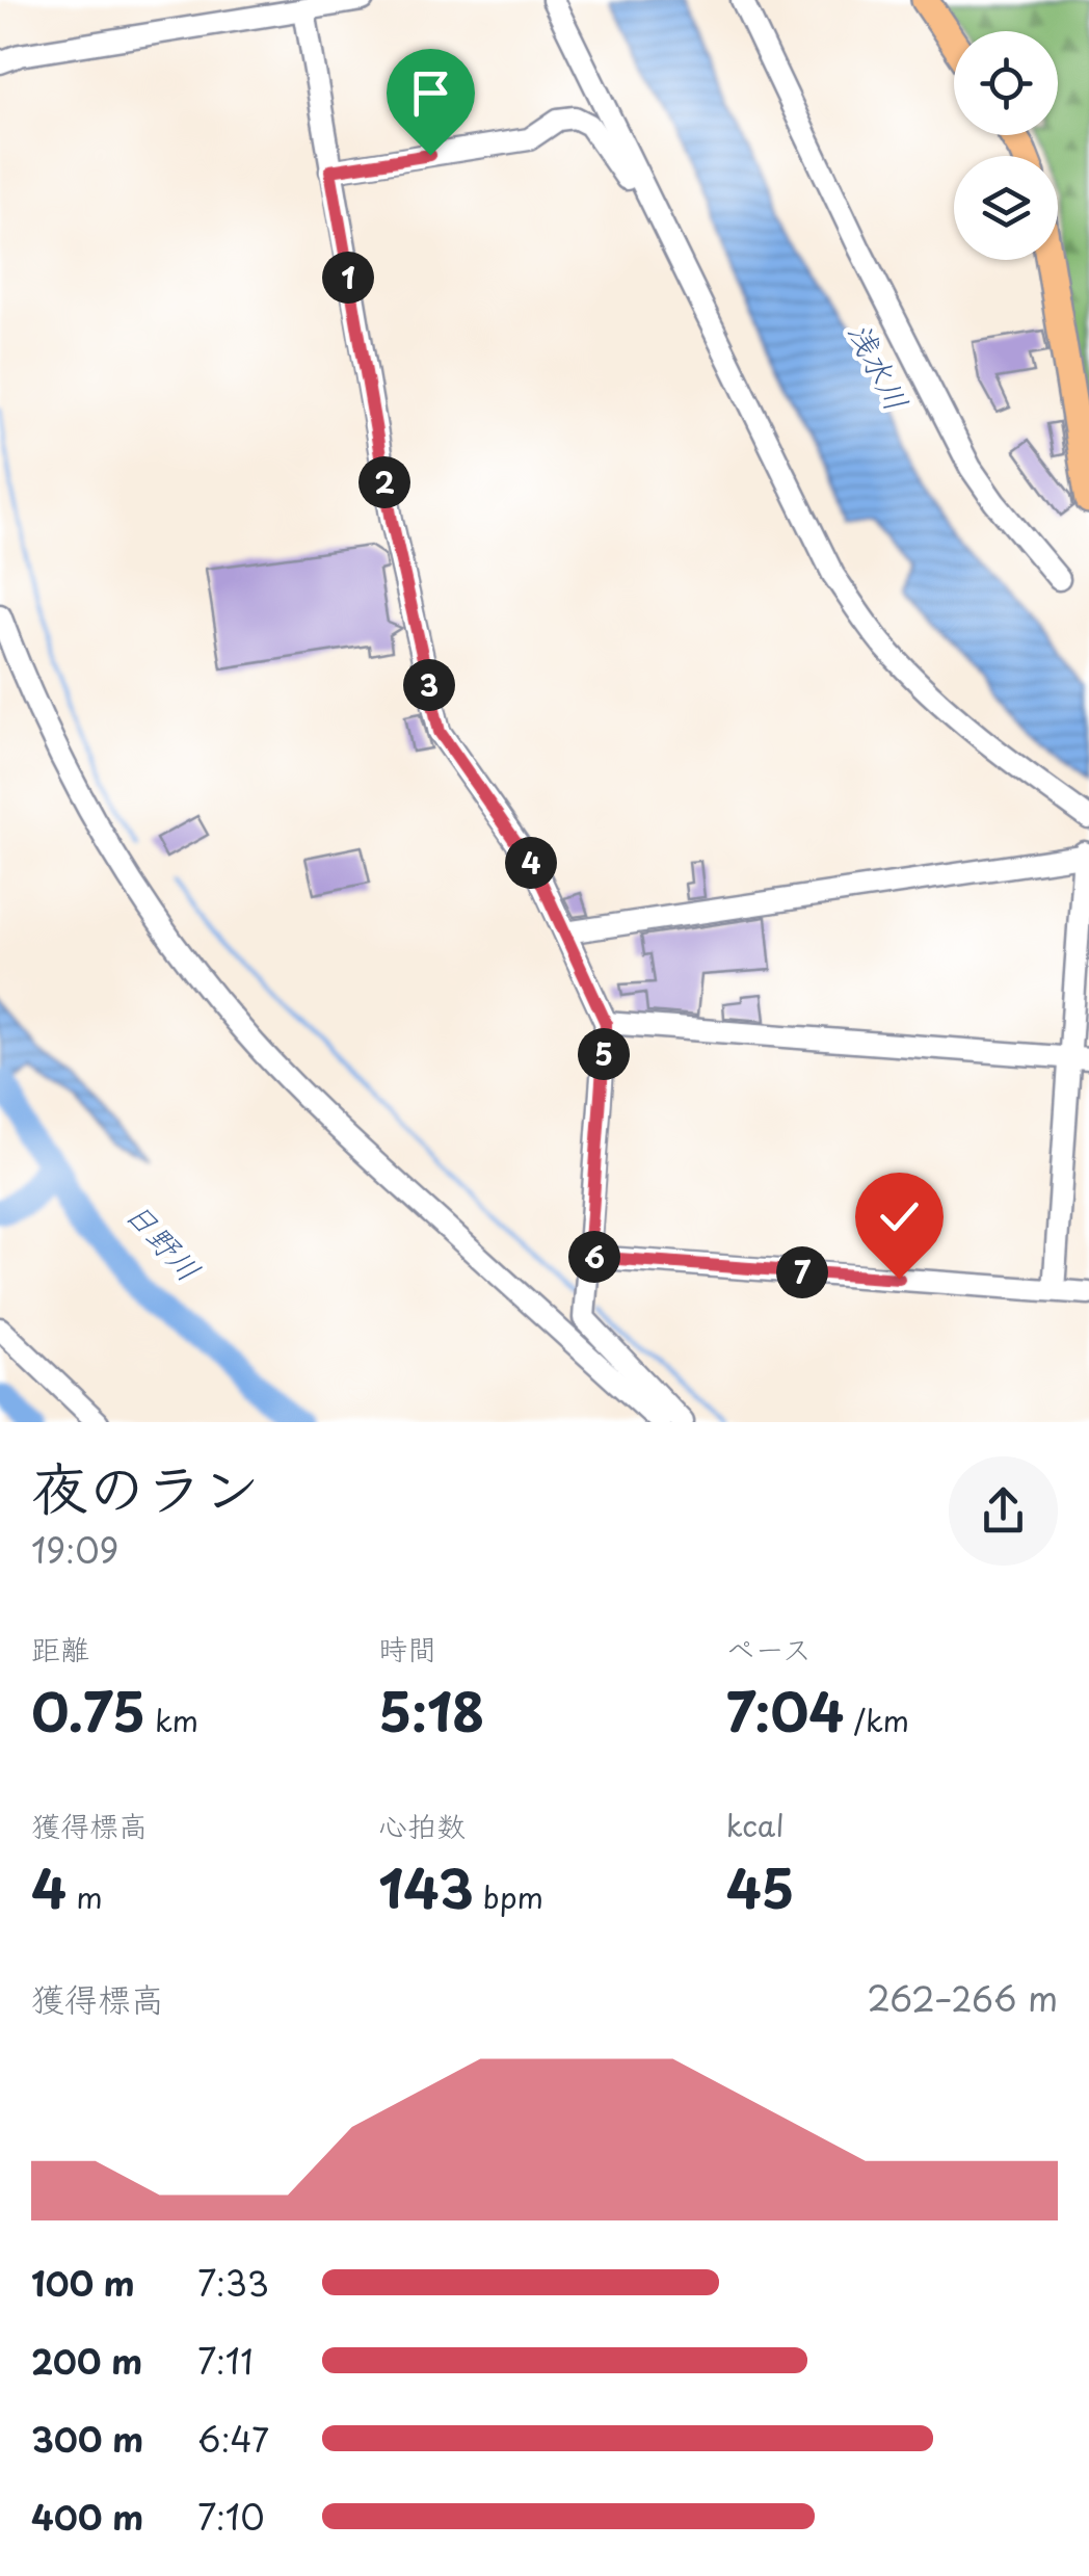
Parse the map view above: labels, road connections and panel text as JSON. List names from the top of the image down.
{
  "water": ["浅水川", "日野川"],
  "page": {
    "pins": [
      "1",
      "2",
      "3",
      "4",
      "5",
      "6",
      "7"
    ],
    "heading": ["夜のラン", "19:09"],
    "stats": [
      ["距離", "0.75 km"],
      ["時間", "5:18"],
      ["ペース", "7:04 /km"],
      ["獲得標高", "4 m"],
      ["心拍数", "143 bpm"],
      ["kcal", "45"]
    ],
    "chart": ["獲得標高", "262–266 m"],
    "list": [
      {
        "name": "100 m",
        "note": "7:33"
      },
      {
        "name": "200 m",
        "note": "7:11"
      },
      {
        "name": "300 m",
        "note": "6:47"
      },
      {
        "name": "400 m",
        "note": "7:10"
      }
    ]
  }
}
